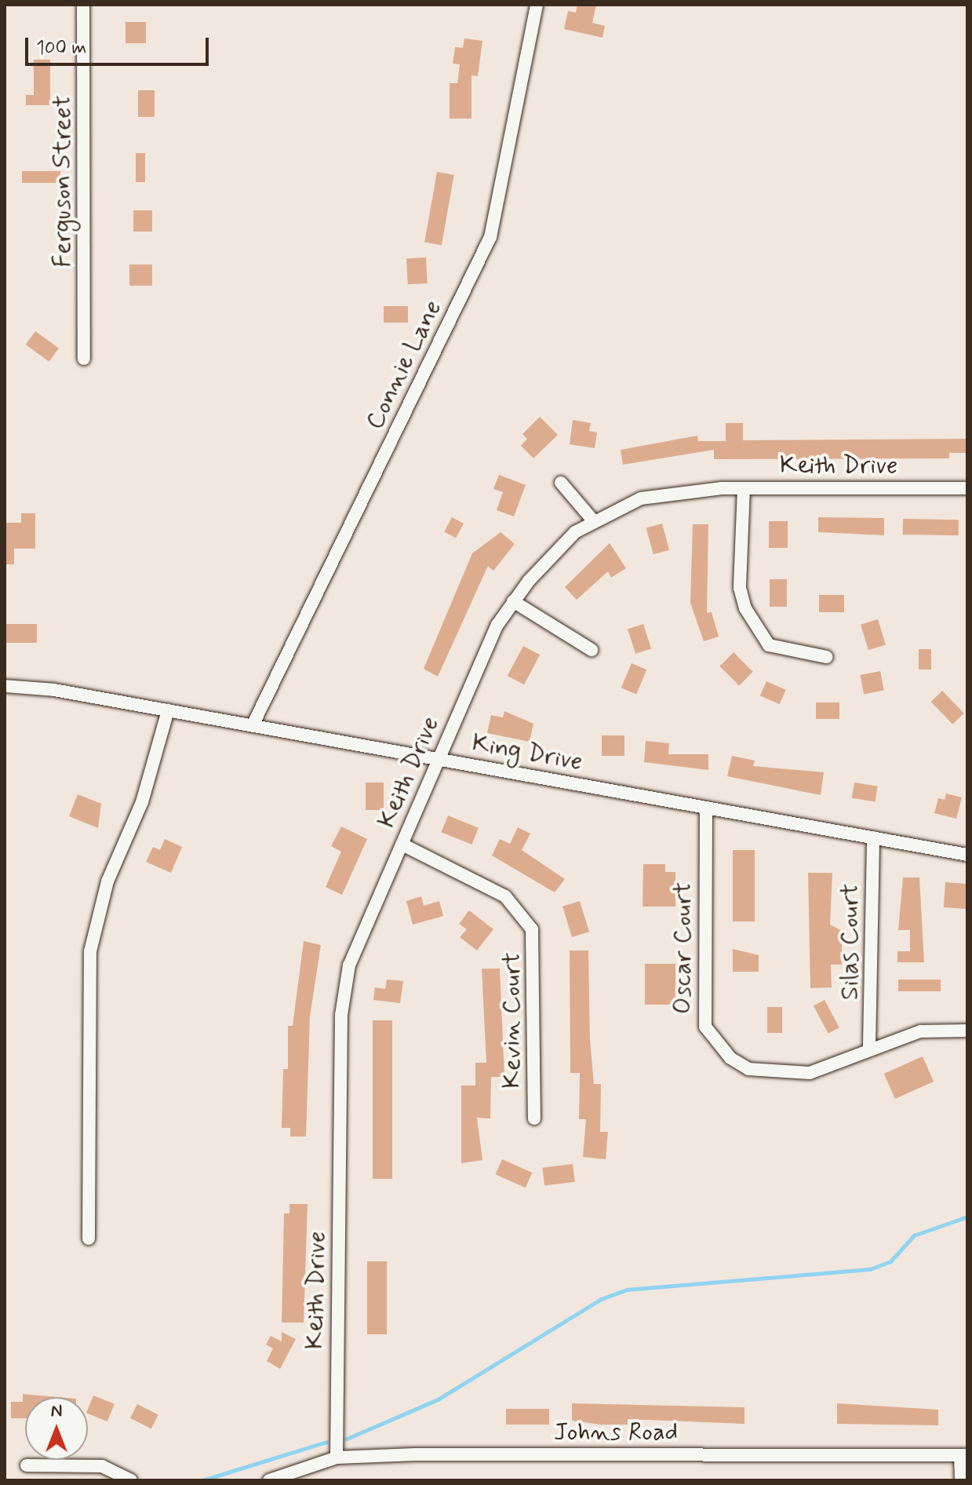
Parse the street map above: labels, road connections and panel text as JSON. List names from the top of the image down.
{
  "streets": {
    "street": [
      "Ferguson Street",
      "Connie Lane",
      "Keith Drive",
      "King Drive",
      "Silas Court",
      "Oscar Court",
      "Kevin Court",
      "Johns Road"
    ]
  },
  "crossings": [
    ["Connie Lane", "King Drive"],
    ["Keith Drive", "King Drive"],
    ["Keith Drive", "Kevin Court"],
    ["Keith Drive", "Johns Road"],
    ["King Drive", "Silas Court"],
    ["King Drive", "Oscar Court"],
    ["Silas Court", "Oscar Court"]
  ],
  "scale_bar": "100 m",
  "north": "top"
}
